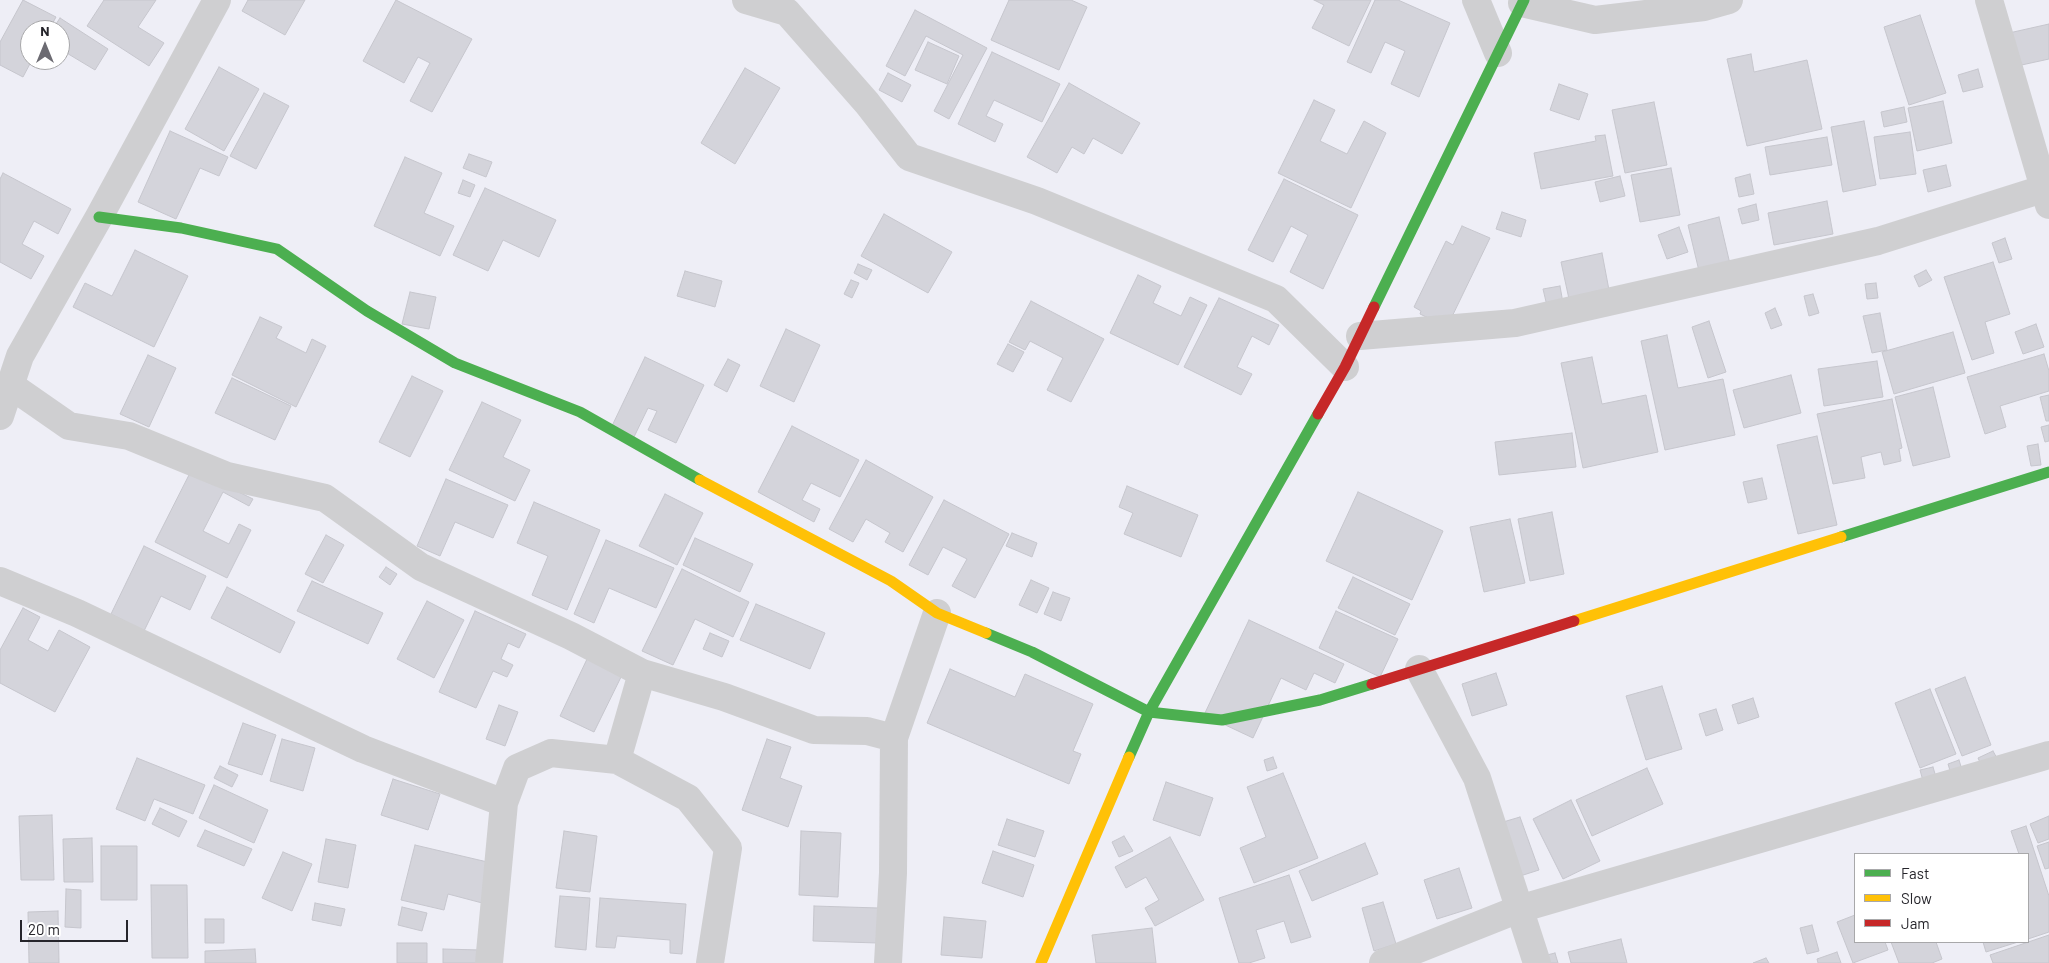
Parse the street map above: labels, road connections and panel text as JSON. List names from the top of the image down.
{
  "legend": ["Fast", "Slow", "Jam"],
  "scale_bar": "20 m",
  "north": "top"
}
